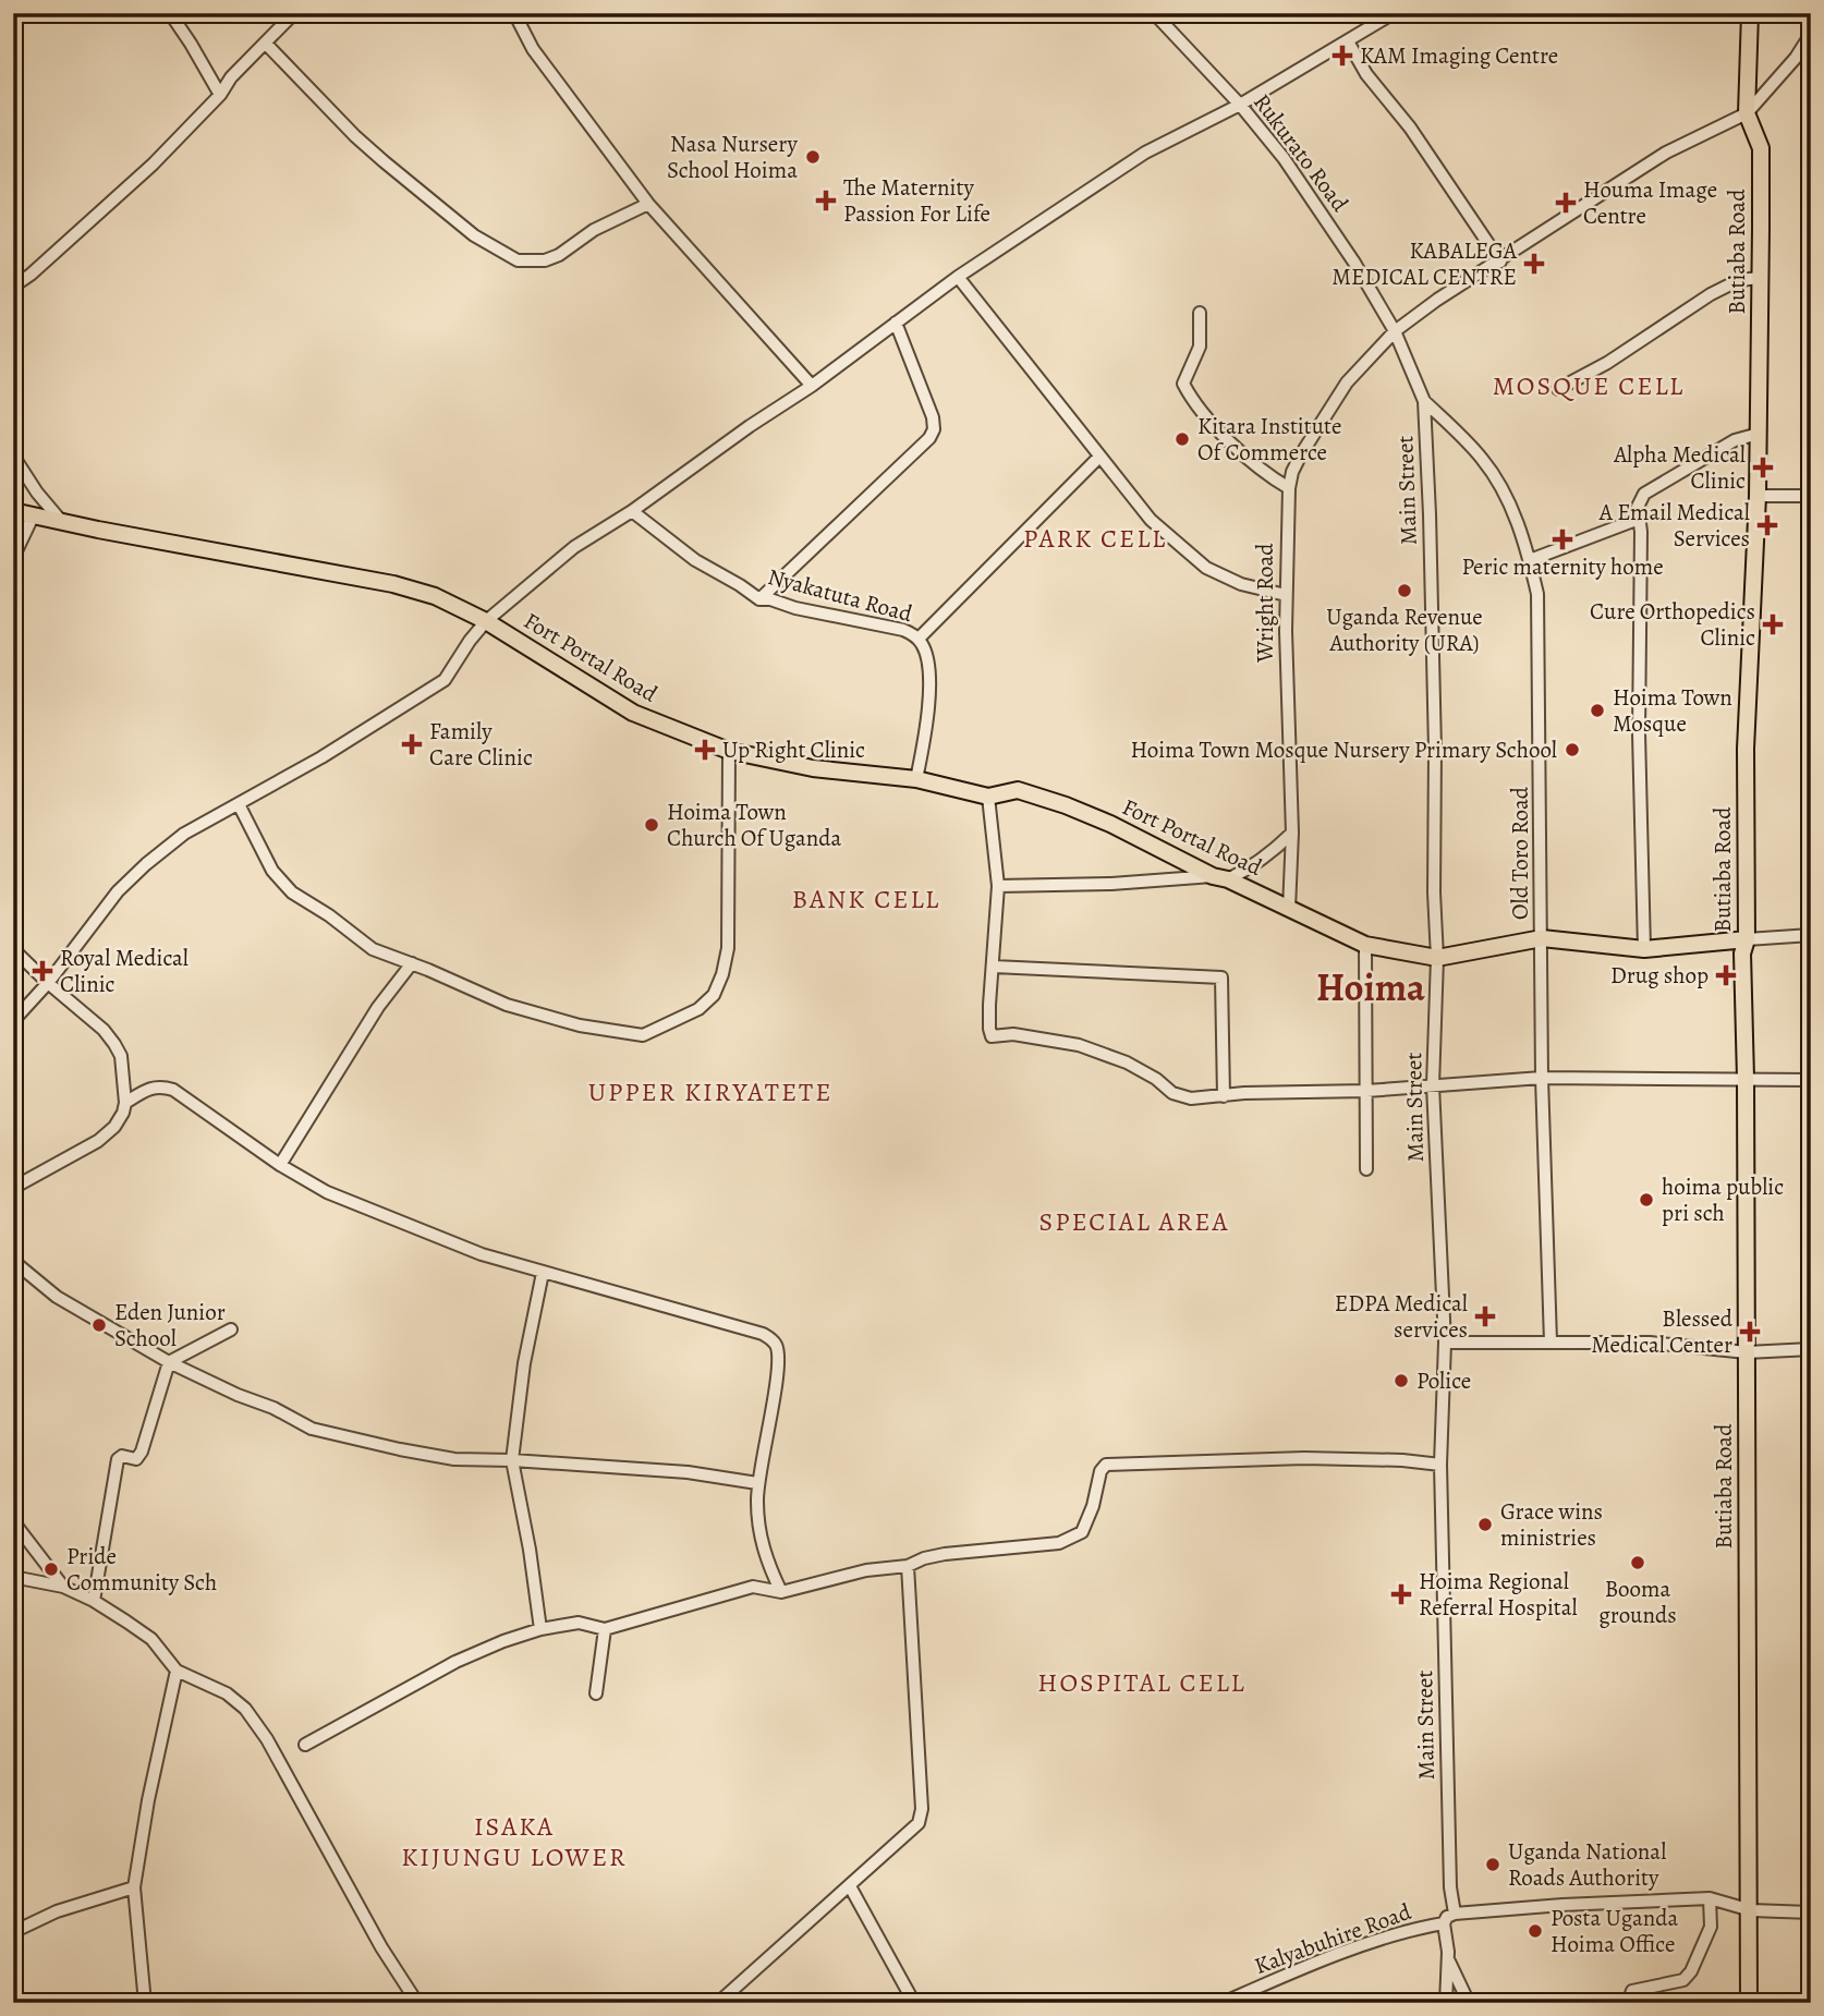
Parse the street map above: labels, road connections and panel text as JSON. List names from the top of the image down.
{
  "streets": {
    "main road": ["Butiaba Road", "Fort Portal Road"],
    "street": [
      "Rukurato Road",
      "Main Street",
      "Nyakatuta Road",
      "Wright Road",
      "Old Toro Road",
      "Kalyabuhire Road"
    ]
  },
  "crossings": [
    ["Rukurato Road", "Main Street"],
    ["Rukurato Road", "Wright Road"],
    ["Butiaba Road", "Wright Road"],
    ["Main Street", "Wright Road"],
    ["Main Street", "Fort Portal Road"],
    ["Main Street", "Old Toro Road"],
    ["Main Street", "Kalyabuhire Road"],
    ["Nyakatuta Road", "Fort Portal Road"],
    ["Wright Road", "Fort Portal Road"]
  ],
  "districts": [
    "MOSQUE CELL",
    "PARK CELL",
    "BANK CELL",
    "Hoima",
    "UPPER KIRYATETE",
    "SPECIAL AREA",
    "HOSPITAL CELL",
    "ISAKA KIJUNGU LOWER"
  ],
  "places": {
    "health": [
      "KAM Imaging Centre",
      "The Maternity Passion For Life",
      "Houma Image Centre",
      "KABALEGA MEDICAL CENTRE",
      "Alpha Medical Clinic",
      "A Email Medical Services",
      "Peric maternity home",
      "Cure Orthopedics Clinic",
      "Family Care Clinic",
      "Up Right Clinic",
      "Royal Medical Clinic",
      "Drug shop",
      "EDPA Medical services",
      "Blessed Medical Center",
      "Hoima Regional Referral Hospital"
    ],
    "other": [
      "Nasa Nursery School Hoima",
      "Kitara Institute Of Commerce",
      "Uganda Revenue Authority (URA)",
      "Hoima Town Mosque",
      "Hoima Town Mosque Nursery Primary School",
      "Hoima Town Church Of Uganda",
      "hoima public pri sch",
      "Eden Junior School",
      "Police",
      "Grace wins ministries",
      "Booma grounds",
      "Pride Community Sch",
      "Uganda National Roads Authority",
      "Posta Uganda Hoima Office"
    ]
  }
}
